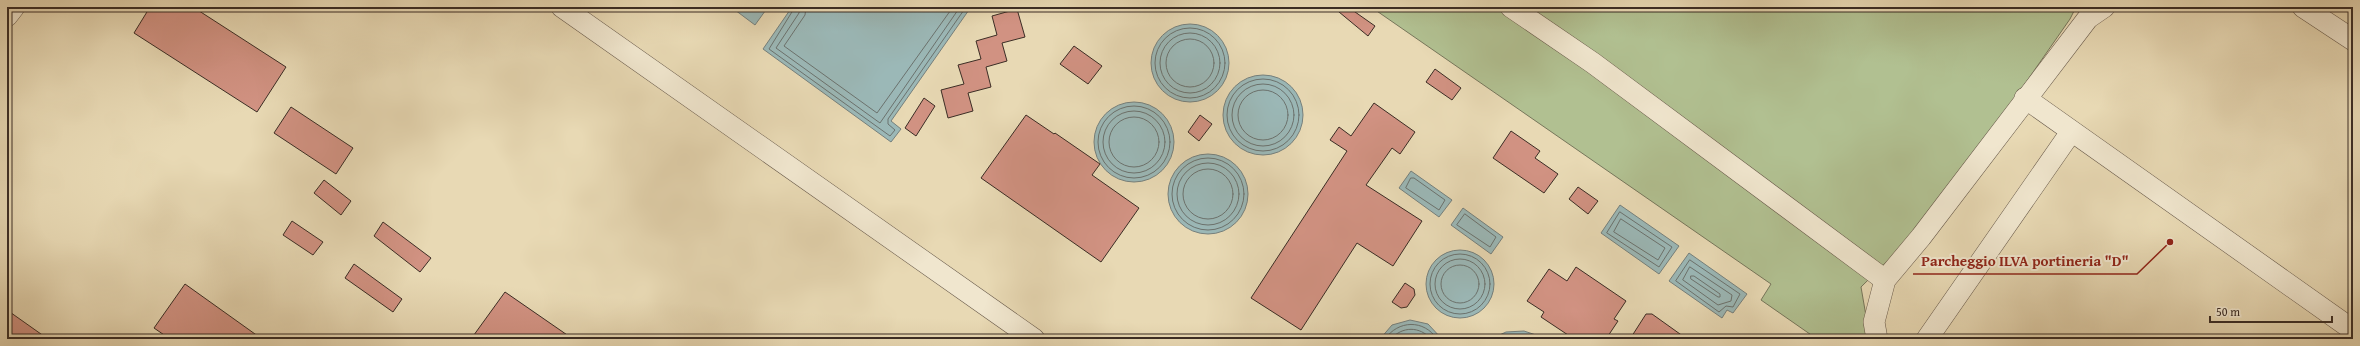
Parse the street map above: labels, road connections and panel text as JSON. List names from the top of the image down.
{
  "places": ["Parcheggio ILVA portineria \"D\""],
  "scale_bar": "50 m"
}
